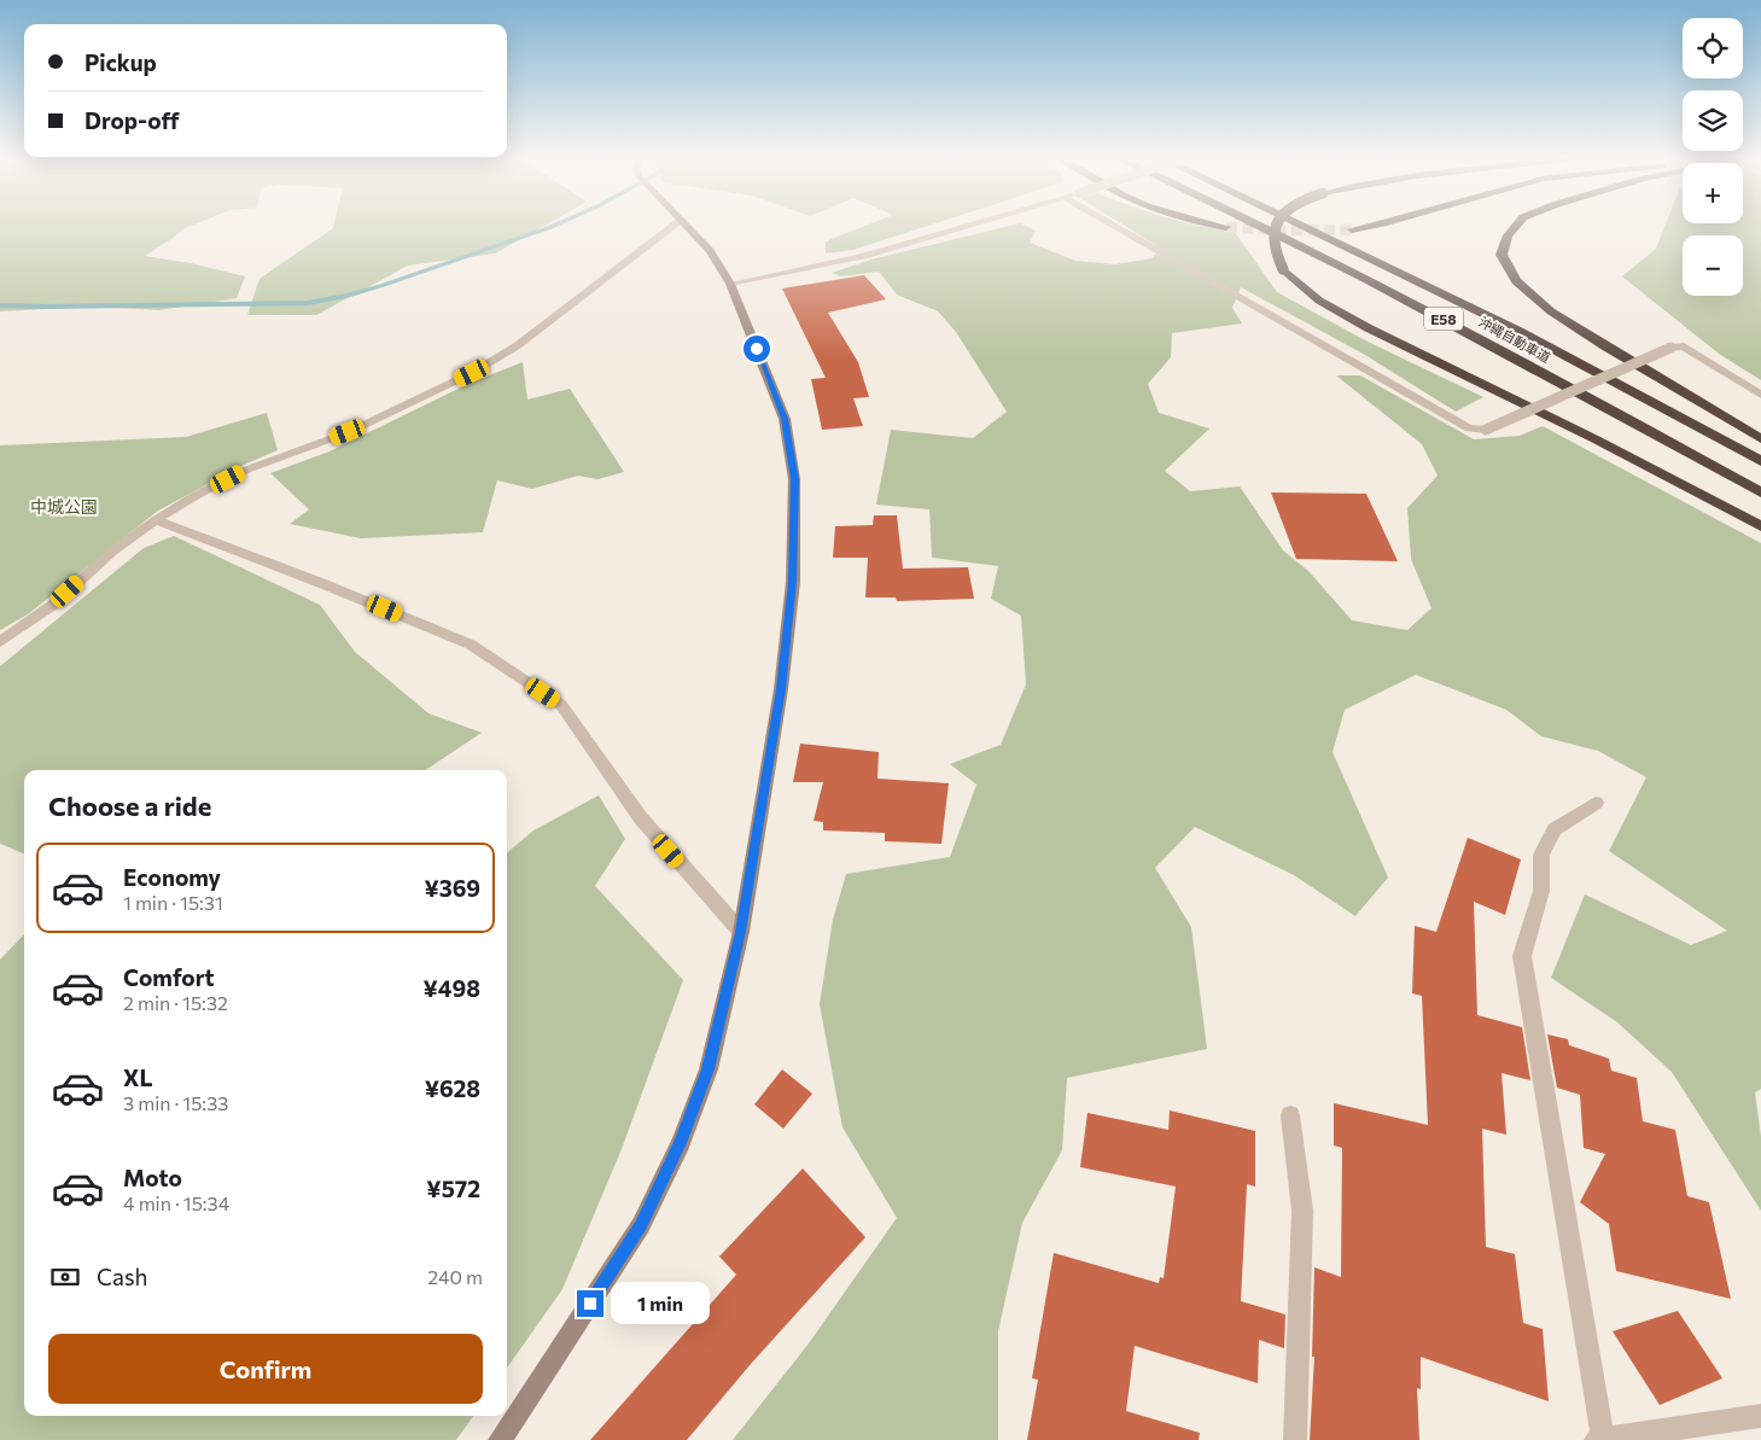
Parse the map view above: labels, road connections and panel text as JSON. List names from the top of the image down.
{
  "streets": {
    "highway": ["E58", "沖縄自動車道"]
  },
  "parks": ["中城公園"],
  "page": {
    "map_buttons": ["+", "−"],
    "banner": ["Pickup", "Drop-off"],
    "heading": "Choose a ride",
    "list": [
      {
        "name": "Economy",
        "note": "1 min · 15:31",
        "value": "¥369"
      },
      {
        "name": "Comfort",
        "note": "2 min · 15:32",
        "value": "¥498"
      },
      {
        "name": "XL",
        "note": "3 min · 15:33",
        "value": "¥628"
      },
      {
        "name": "Moto",
        "note": "4 min · 15:34",
        "value": "¥572"
      }
    ],
    "pay": ["Cash", "240 m"],
    "bubble": "1 min",
    "buttons": "Confirm"
  }
}
